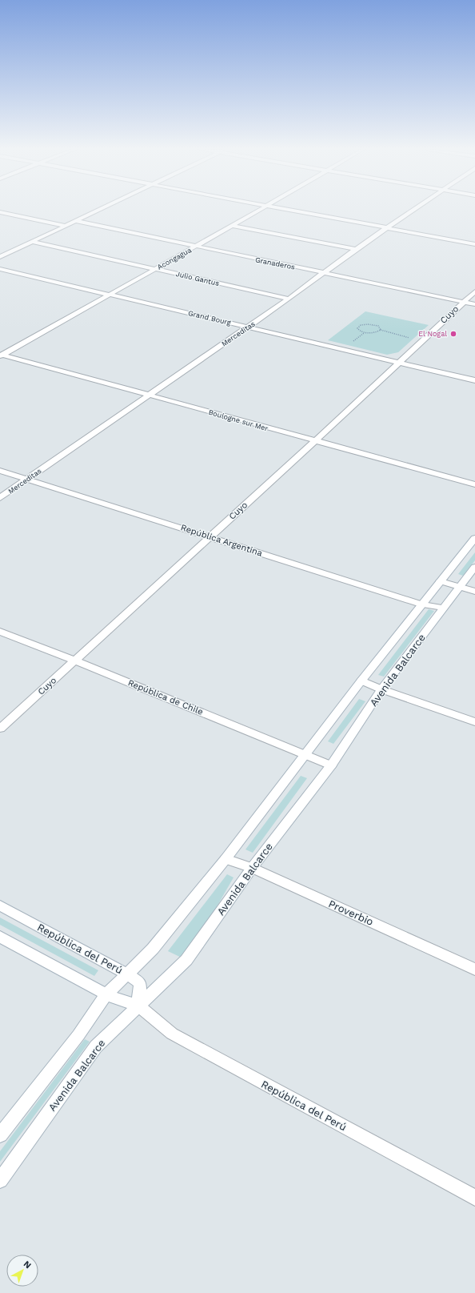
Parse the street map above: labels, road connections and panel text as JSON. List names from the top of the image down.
{
  "streets": {
    "street": [
      "Acongagua",
      "Granaderos",
      "Julio Gantus",
      "Cuyo",
      "Grand Bourg",
      "Merceditas",
      "Boulogne sur Mer",
      "República Argentina",
      "Avenida Balcarce",
      "República de Chile",
      "Proverbio",
      "República del Perú"
    ]
  },
  "crossings": [
    ["Acongagua", "Granaderos"],
    ["Acongagua", "Julio Gantus"],
    ["Acongagua", "Grand Bourg"],
    ["Acongagua", "Boulogne sur Mer"],
    ["Granaderos", "Cuyo"],
    ["Granaderos", "Merceditas"],
    ["Julio Gantus", "Merceditas"],
    ["Cuyo", "Grand Bourg"],
    ["Cuyo", "Boulogne sur Mer"],
    ["Cuyo", "República Argentina"],
    ["Cuyo", "República de Chile"],
    ["Grand Bourg", "Merceditas"],
    ["Merceditas", "Boulogne sur Mer"],
    ["Merceditas", "República Argentina"],
    ["República Argentina", "Avenida Balcarce"],
    ["Avenida Balcarce", "República de Chile"],
    ["Avenida Balcarce", "Proverbio"],
    ["Avenida Balcarce", "República del Perú"]
  ],
  "places": ["El Nogal"],
  "north": "top right"
}
